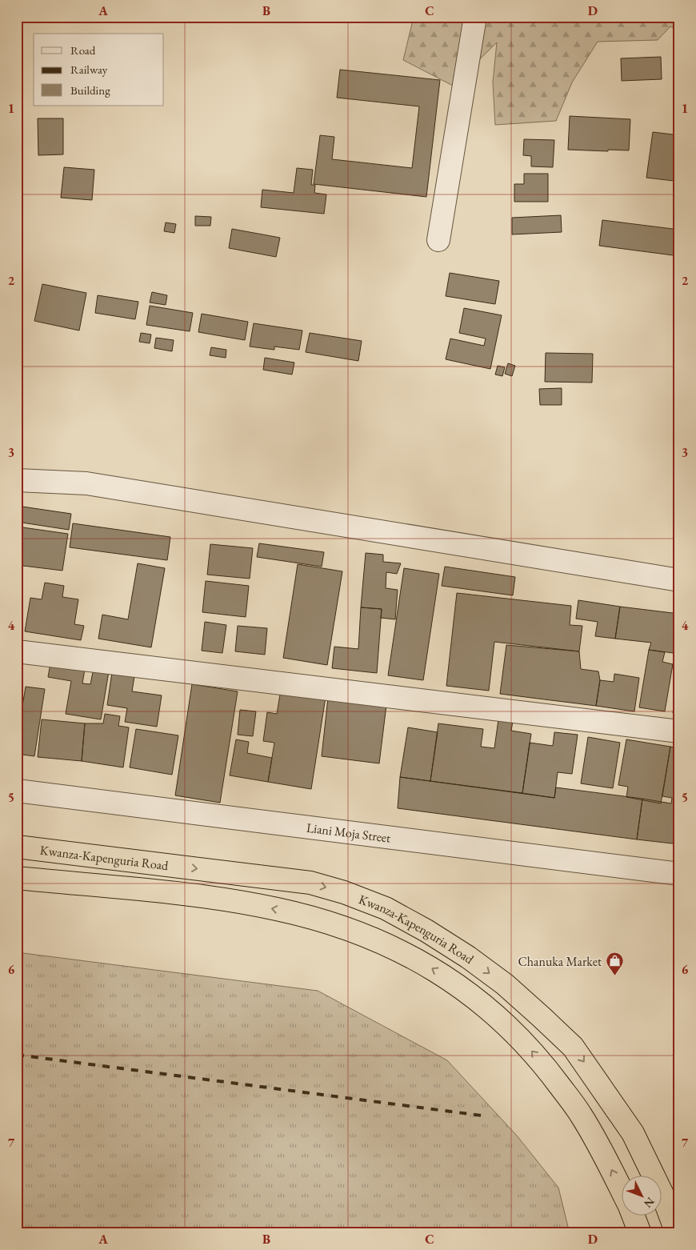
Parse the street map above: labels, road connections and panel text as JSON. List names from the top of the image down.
{
  "streets": {
    "highway": ["Kwanza-Kapenguria Road"],
    "street": ["Liani Moja Street"]
  },
  "places": {
    "shop": ["Chanuka Market"]
  },
  "legend": ["Road", "Railway", "Building"],
  "north": "bottom right",
  "grid": {
    "columns": [
      "A",
      "B",
      "C",
      "D"
    ],
    "rows": [
      "1",
      "2",
      "3",
      "4",
      "5",
      "6",
      "7"
    ]
  }
}
